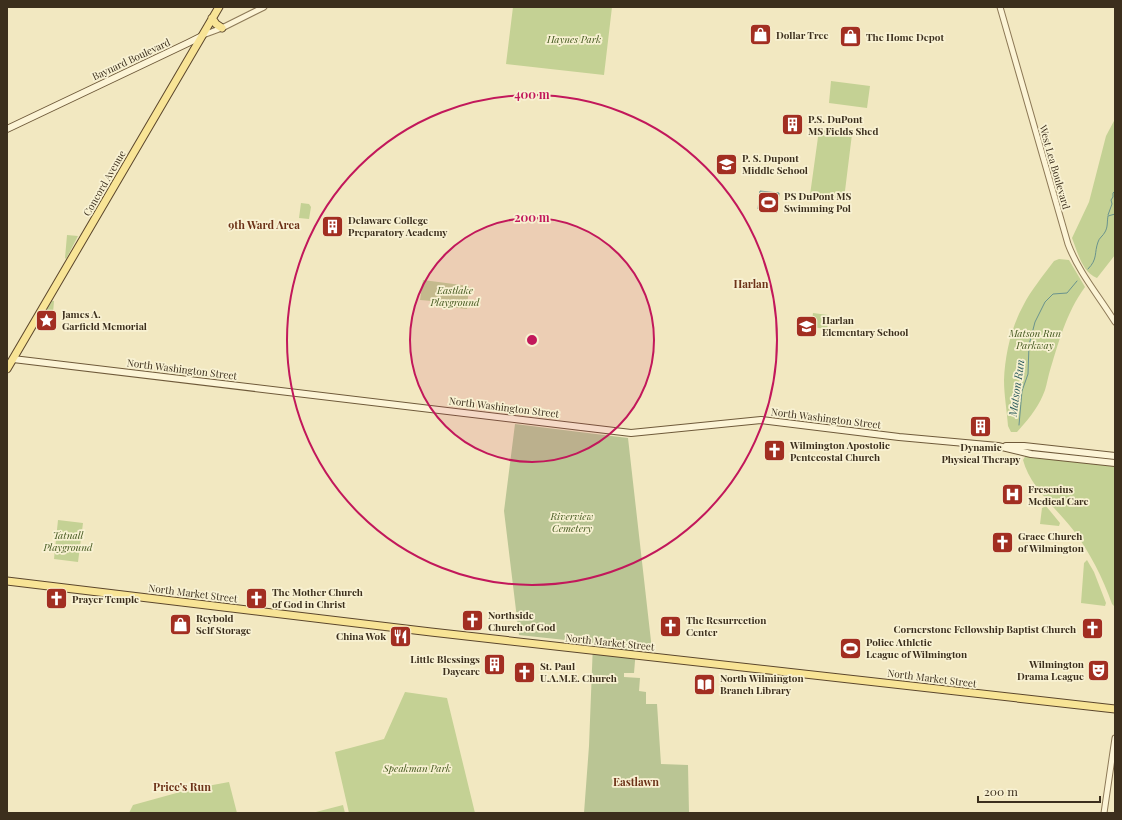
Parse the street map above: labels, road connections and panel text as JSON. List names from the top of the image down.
{
  "streets": {
    "main road": [
      "Baynard Boulevard",
      "Concord Avenue",
      "North Washington Street",
      "North Market Street"
    ],
    "street": ["West Lea Boulevard"]
  },
  "crossings": [
    ["Baynard Boulevard", "Concord Avenue"],
    ["Concord Avenue", "North Washington Street"]
  ],
  "districts": [
    "9th Ward Area",
    "Harlan",
    "Eastlawn",
    "Price’s Run"
  ],
  "water": ["Matson Run"],
  "parks": [
    "Haynes Park",
    "Eastlake Playground",
    "Matson Run Parkway",
    "Riverview Cemetery",
    "Tatnall Playground",
    "Speakman Park"
  ],
  "places": {
    "shop": ["Dollar Tree", "The Home Depot", "Reybold Self Storage"],
    "building": [
      "P.S. DuPont MS Fields Shed",
      "Delaware College Preparatory Academy",
      "Dynamic Physical Therapy",
      "Little Blessings Daycare"
    ],
    "school or university": ["P. S. Dupont Middle School", "Harlan Elementary School"],
    "sports": ["PS DuPont MS Swimming Pol", "Police Athletic League of Wilmington"],
    "place": ["James A. Garfield Memorial"],
    "church": [
      "Wilmington Apostolic Pentecostal Church",
      "Grace Church of Wilmington",
      "The Mother Church of God in Christ",
      "Prayer Temple",
      "Northside Church of God",
      "The Resurrection Center",
      "Cornerstone Fellowship Baptist Church",
      "St. Paul U.A.M.E. Church"
    ],
    "hospital": ["Fresenius Medical Care"],
    "restaurant": ["China Wok"],
    "theatre": ["Wilmington Drama League"],
    "library": ["North Wilmington Branch Library"]
  },
  "scale_bar": "200 m",
  "rings": ["400 m", "200 m"]
}
